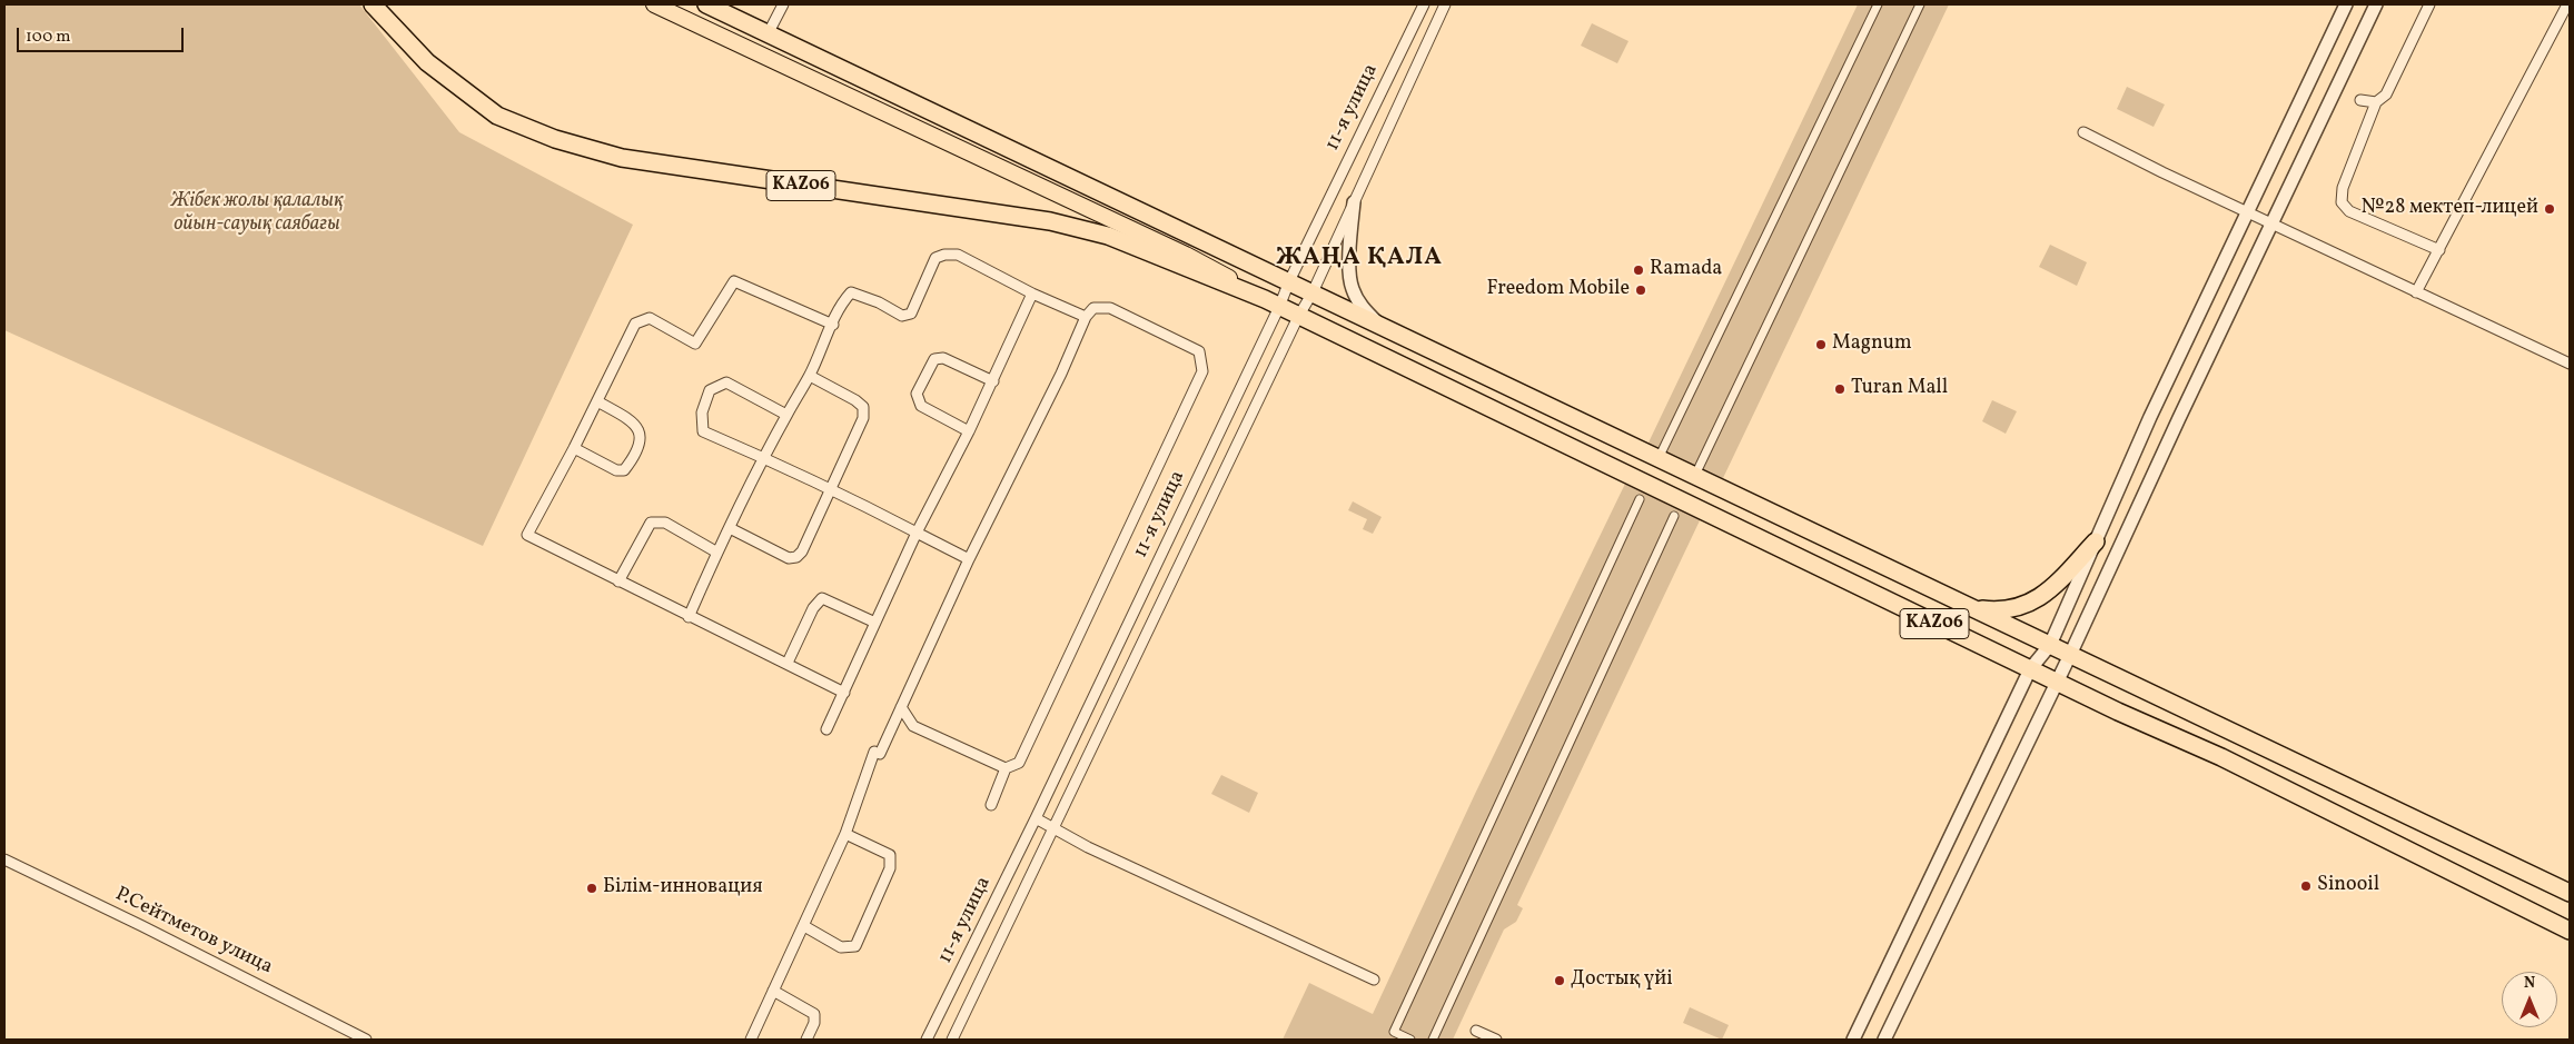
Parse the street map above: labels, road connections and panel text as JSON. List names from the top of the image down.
{
  "streets": {
    "highway": ["KАZ06"],
    "street": ["11-я улица", "Р.Сейтметов улица"]
  },
  "crossings": [
    ["11-я улица", "KАZ06"]
  ],
  "districts": ["ЖАҢА ҚАЛА"],
  "parks": ["Жібек жолы қалалық ойын-сауық саябағы"],
  "places": [
    "№28 мектеп-лицей",
    "Ramada",
    "Freedom Mobile",
    "Magnum",
    "Turan Mall",
    "Sinooil",
    "Білім-инновация",
    "Достық үйі"
  ],
  "scale_bar": "100 m",
  "north": "top"
}
